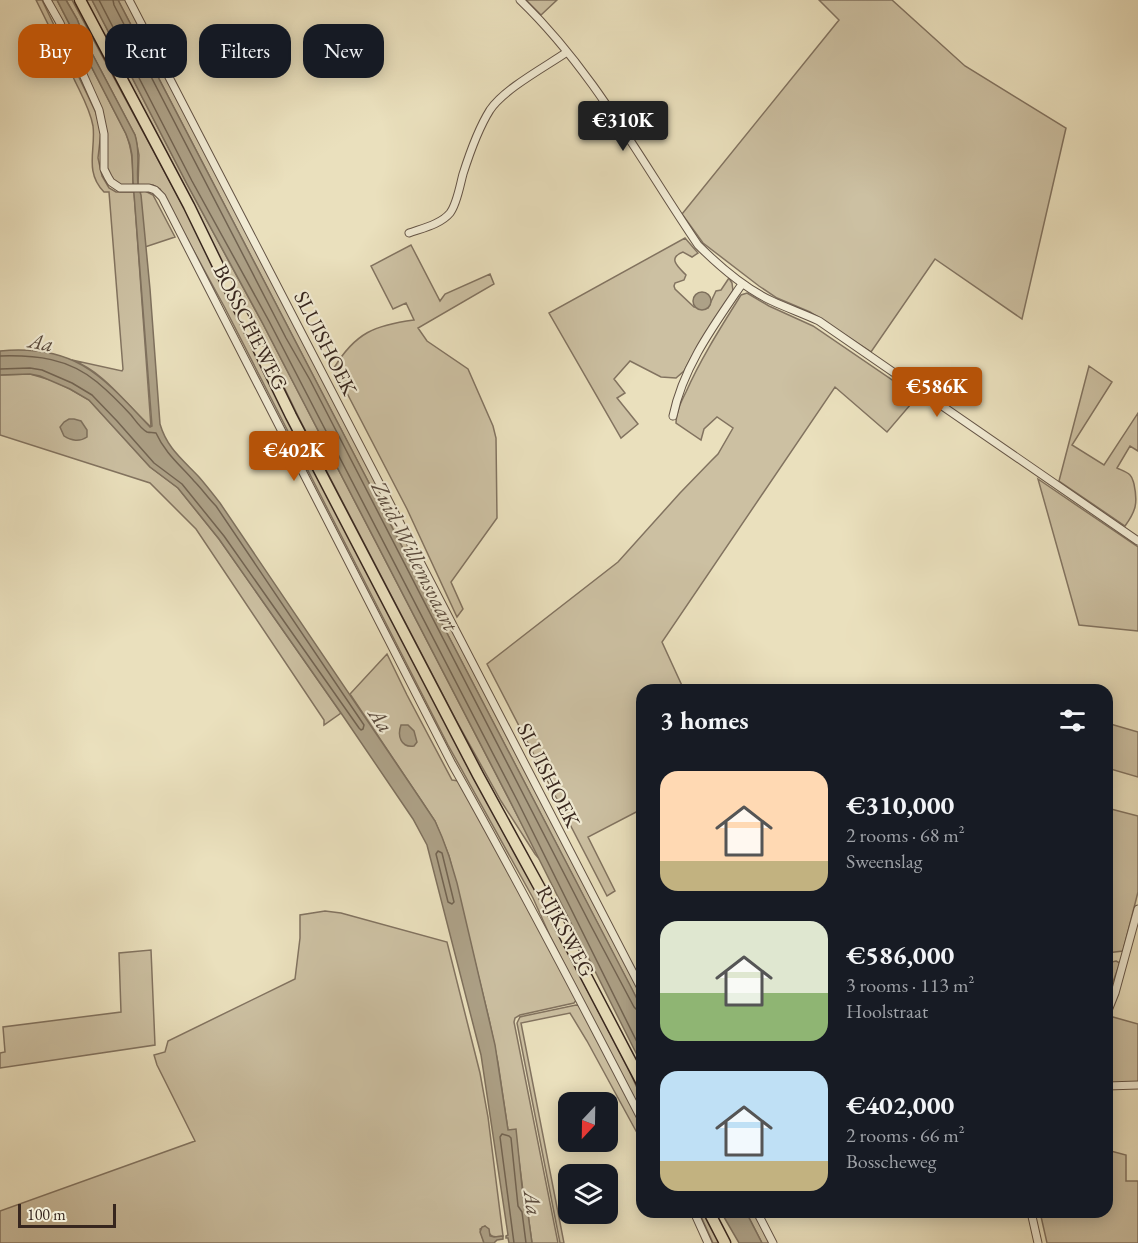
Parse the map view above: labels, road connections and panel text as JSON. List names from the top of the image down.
{
  "streets": {
    "main road": ["BOSSCHEWEG", "RIJKSWEG"],
    "street": ["SLUISHOEK"]
  },
  "crossings": [
    ["BOSSCHEWEG", "RIJKSWEG"]
  ],
  "water": ["Aa", "Zuid-Willemsvaart"],
  "scale_bar": "100 m",
  "north": "bottom",
  "page": {
    "chip": [
      "Buy",
      "Rent",
      "Filters",
      "New"
    ],
    "price": ["€310K", "€586K", "€402K"],
    "heading": "3 homes",
    "list": [
      {
        "name": "€310,000",
        "note": "2 rooms · 68 m² · Sweenslag"
      },
      {
        "name": "€586,000",
        "note": "3 rooms · 113 m² · Hoolstraat"
      },
      {
        "name": "€402,000",
        "note": "2 rooms · 66 m² · Bosscheweg"
      }
    ],
    "scale": "100 m"
  }
}
